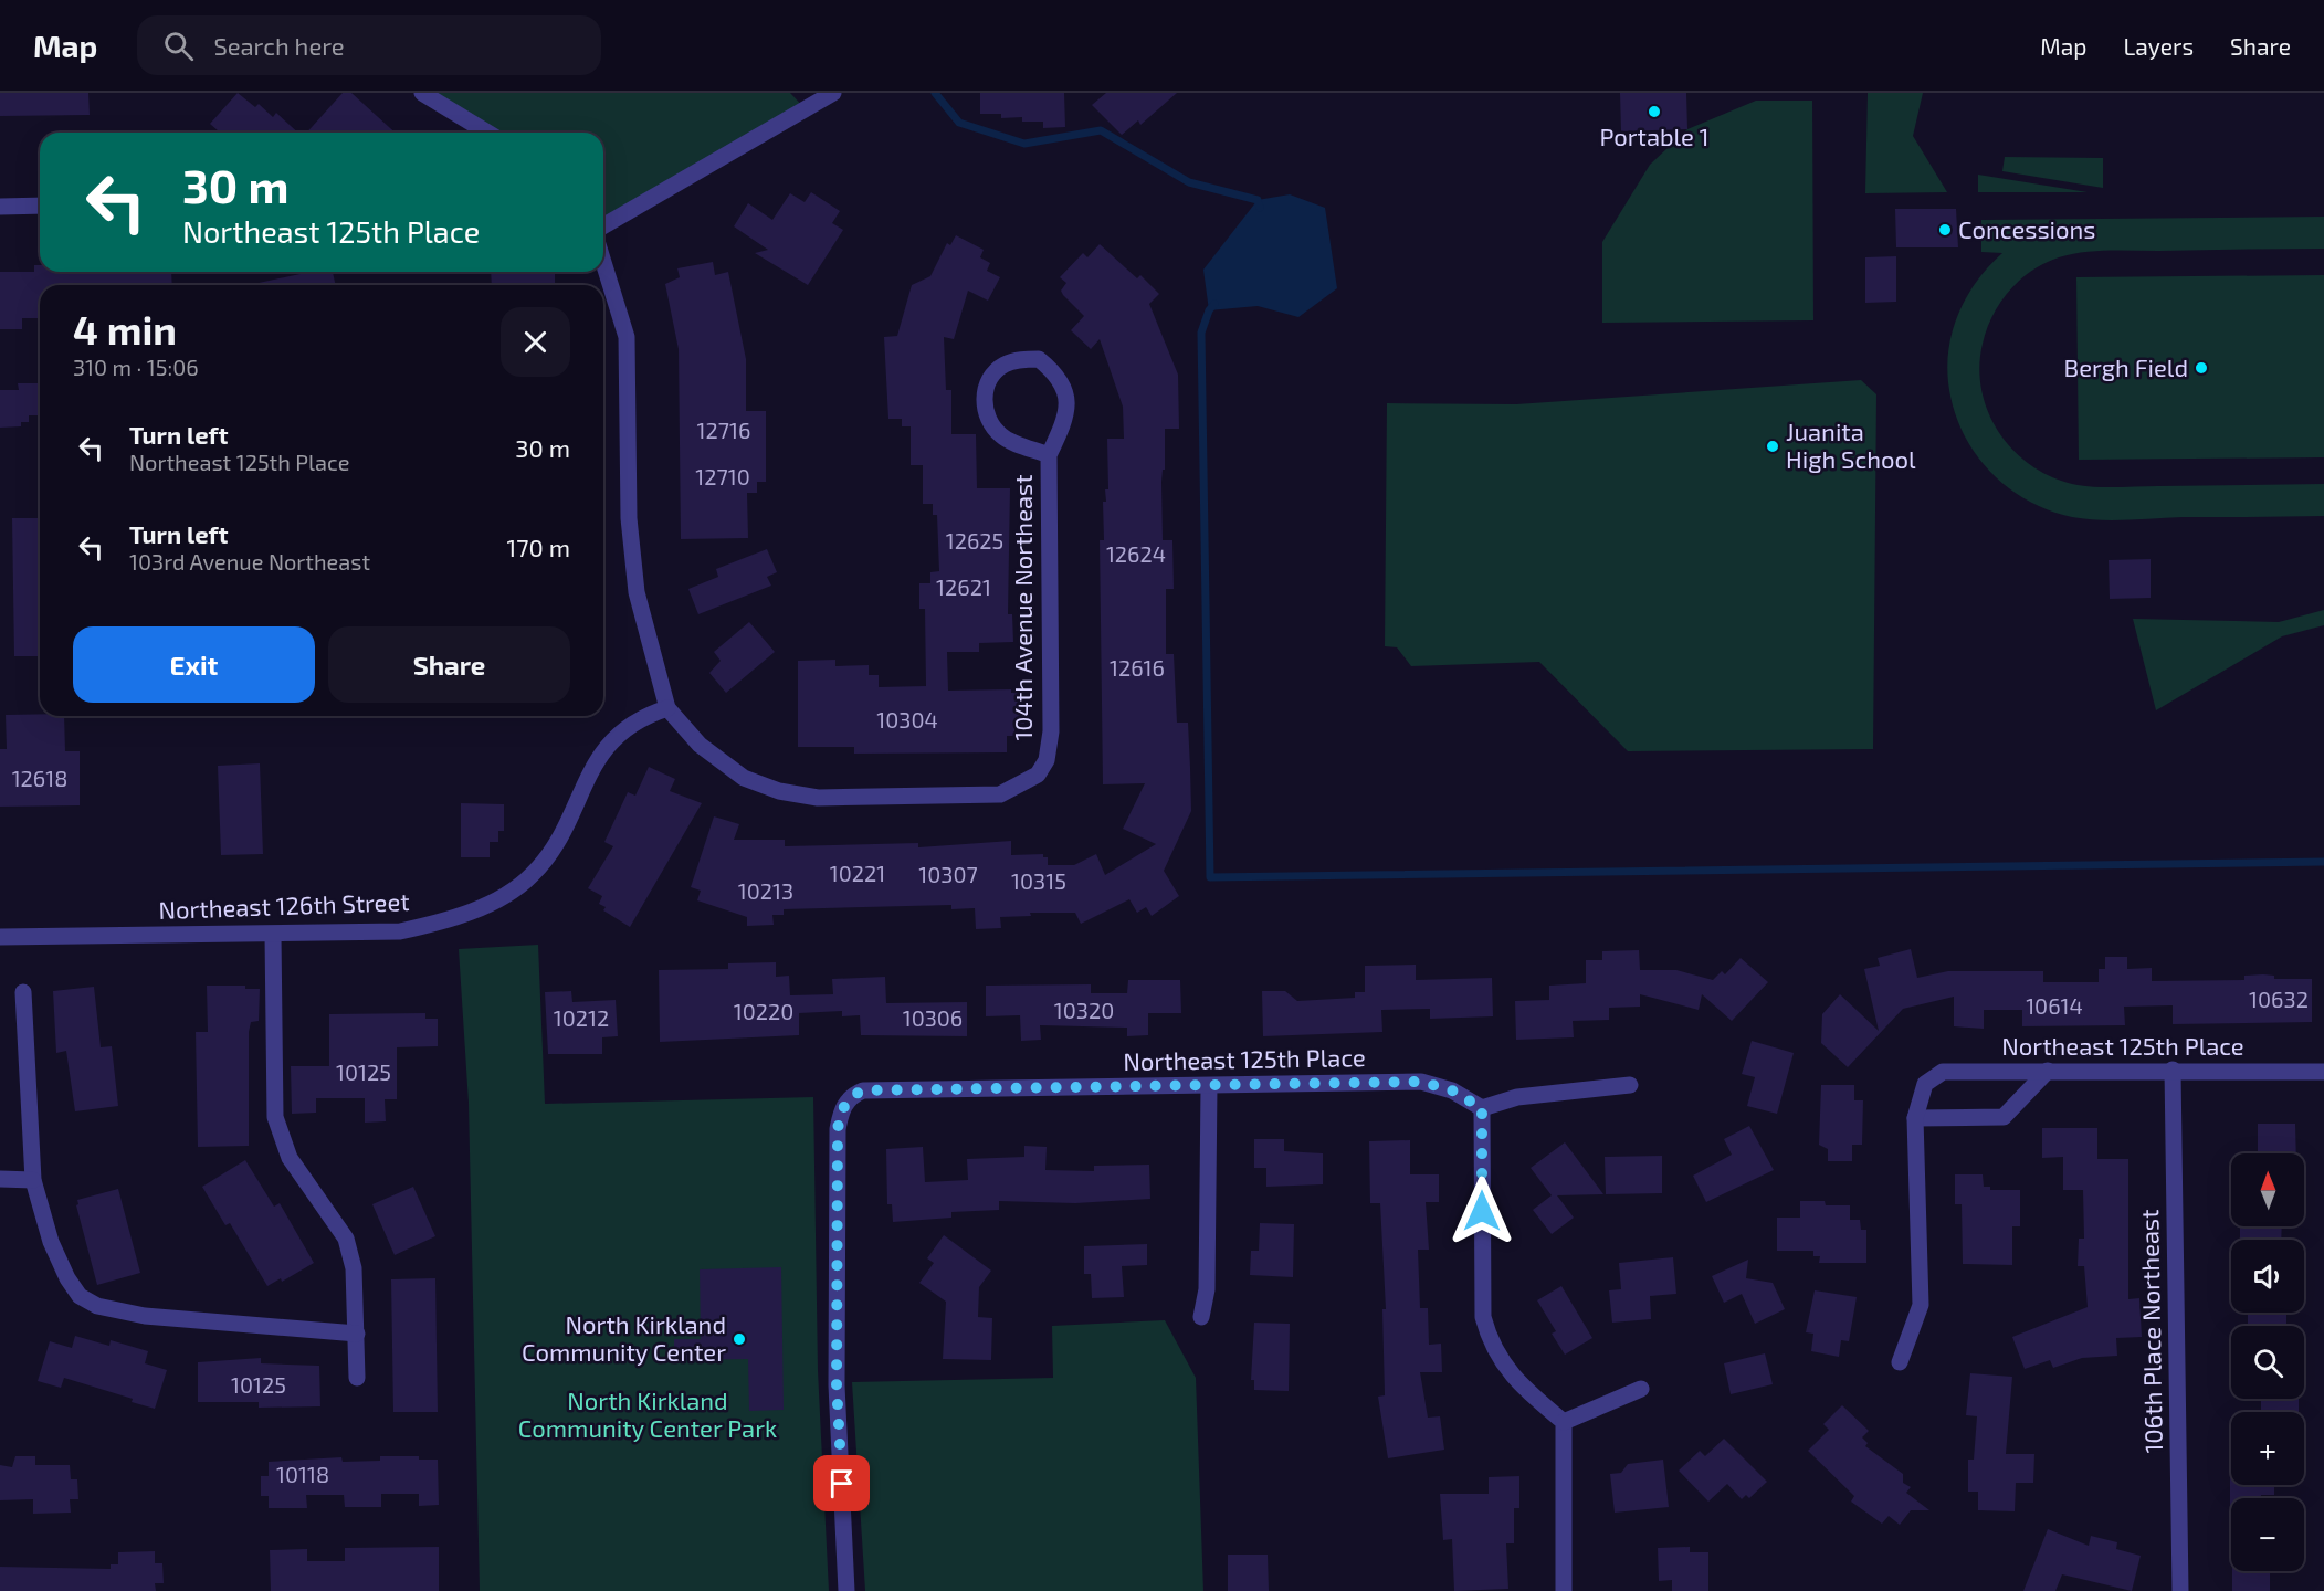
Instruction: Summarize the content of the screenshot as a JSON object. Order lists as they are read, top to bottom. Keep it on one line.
{"streets":{"street":["104th Avenue Northeast","Northeast 126th Street","Northeast 125th Place","106th Place Northeast"]},"crossings":[["104th Avenue Northeast","Northeast 126th Street"],["Northeast 125th Place","106th Place Northeast"]],"parks":["North Kirkland Community Center Park"],"places":["Portable 1","Concessions","Bergh Field","Juanita High School","North Kirkland Community Center"],"house_numbers":["12716","12710","12625","12624","12621","12616","10304","12618","10221","10307","10315","10213","10632","10614","10320","10220","10212","10306","10125","10125","10118"],"north":"top","page":{"header":"Map","search":"Search here","nav":["Map","Layers","Share"],"turn":["30 m","Northeast 125th Place"],"heading":["4 min","310 m · 15:06"],"list":[{"name":"Turn left","note":"Northeast 125th Place","value":"30 m"},{"name":"Turn left","note":"103rd Avenue Northeast","value":"170 m"}],"buttons":["Exit","Share"],"map_buttons":["+","−"]}}
